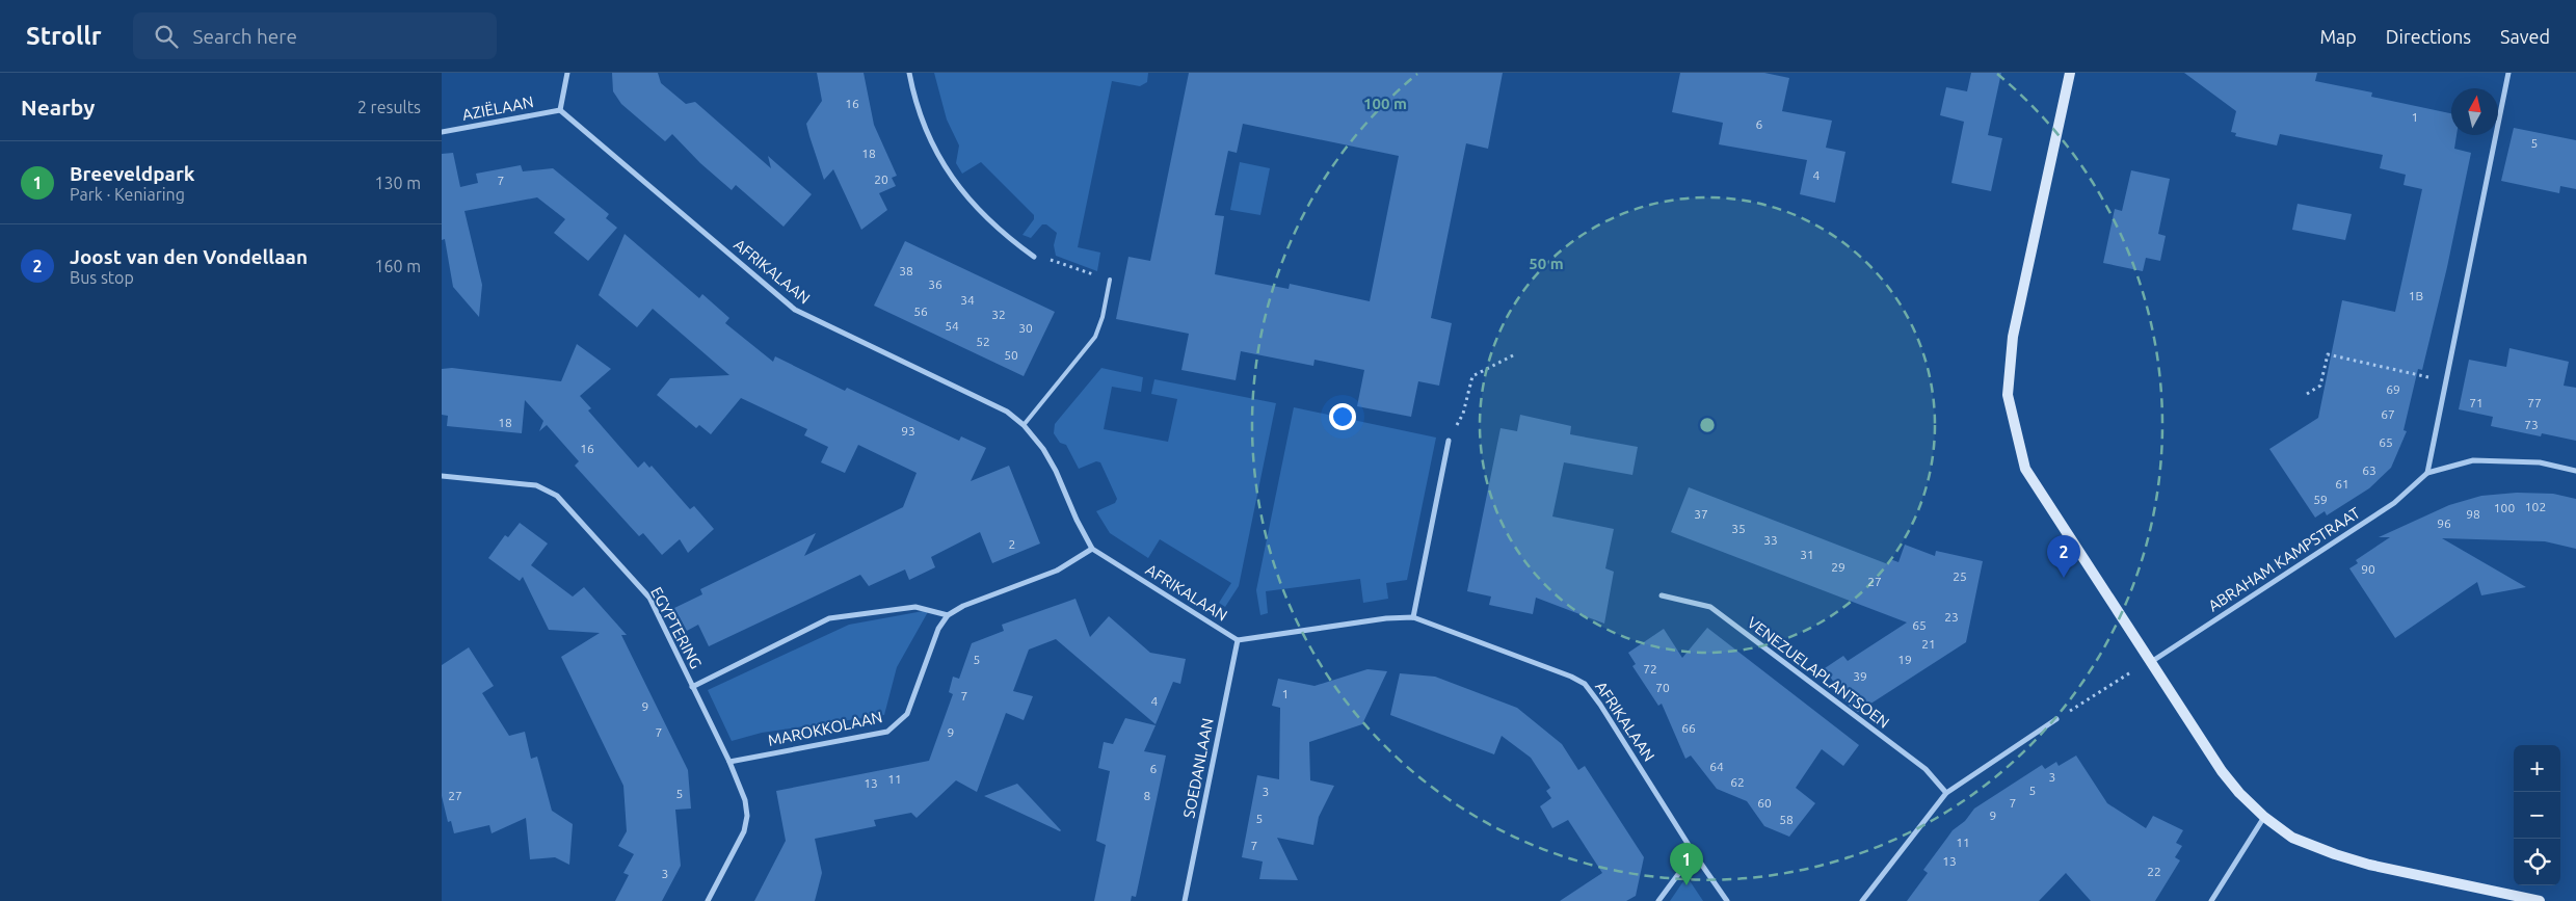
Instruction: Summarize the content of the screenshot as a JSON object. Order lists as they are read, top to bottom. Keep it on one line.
{"streets":{"street":["AZIËLAAN","AFRIKALAAN","ABRAHAM KAMPSTRAAT","EGYPTERING","VENEZUELAPLANTSOEN","MAROKKOLAAN","SOEDANLAAN"]},"crossings":[["AZIËLAAN","AFRIKALAAN"],["AFRIKALAAN","SOEDANLAAN"],["EGYPTERING","MAROKKOLAAN"]],"house_numbers":["16","1","6","5","18","4","20","7","38","36","1B","34","56","32","54","30","52","50","69","71","77","67","18","73","93","65","16","63","61","59","102","100","37","98","96","35","33","2","31","29","90","25","27","23","65","21","5","19","72","39","70","1","7","4","9","66","7","9","64","6","3","11","62","13","5","3","5","27","8","60","7","9","5","58","11","7","13","22","3"],"north":"top","page":{"header":"Strollr","search":"Search here","nav":["Map","Directions","Saved"],"heading":["Nearby","2 results"],"list":[{"mark":"1","name":"Breeveldpark","note":"Park · Keniaring","value":"130 m"},{"mark":"2","name":"Joost van den Vondellaan","note":"Bus stop","value":"160 m"}],"pins":["2","1"],"map_buttons":["+","−"]},"rings":["100 m","50 m"]}
